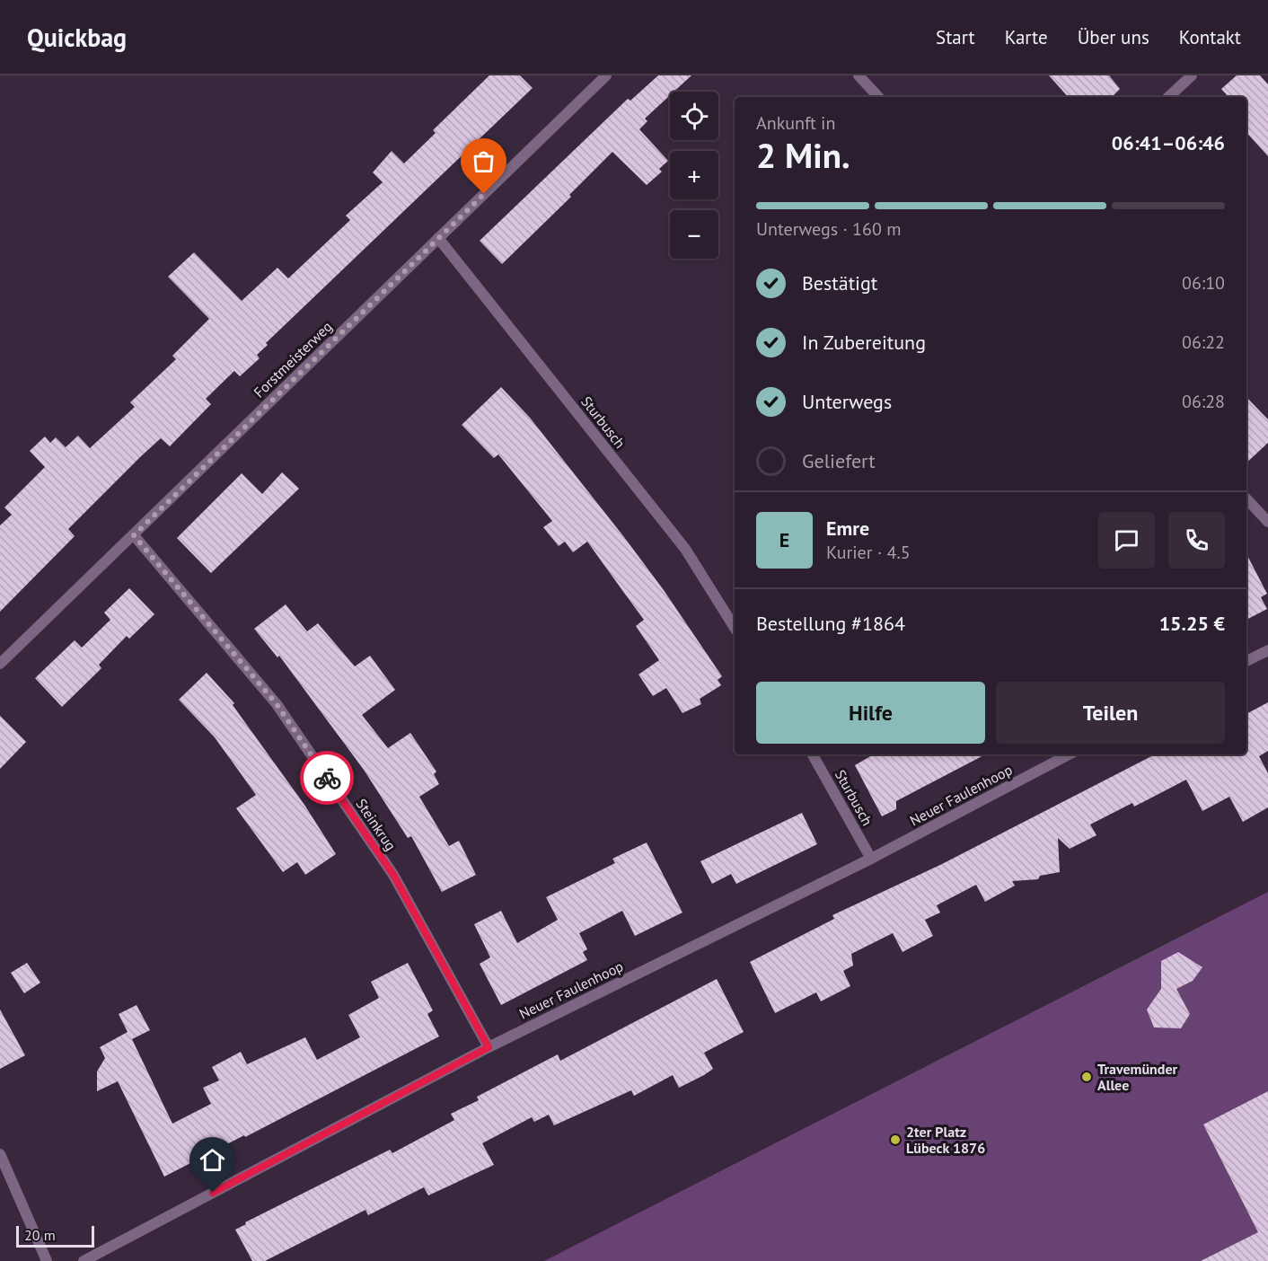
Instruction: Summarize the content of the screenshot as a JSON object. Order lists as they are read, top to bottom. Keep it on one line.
{"streets":{"street":["Forstmeisterweg","Sturbusch","Neuer Faulenhoop","Steinkrug"]},"crossings":[["Forstmeisterweg","Sturbusch"],["Forstmeisterweg","Steinkrug"],["Sturbusch","Neuer Faulenhoop"],["Neuer Faulenhoop","Steinkrug"]],"places":["Travemünder Allee","2ter Platz Lübeck 1876"],"scale_bar":"20 m","page":{"header":"Quickbag","nav":["Start","Karte","Über uns","Kontakt"],"map_buttons":["+","−"],"heading":["2 Min.","Ankunft in","06:41–06:46"],"panel":["Emre","Kurier · 4.5","Bestellung #1864","15.25 €"],"bar":"Unterwegs · 160 m","list":[["Bestätigt","06:10"],["In Zubereitung","06:22"],["Unterwegs","06:28"],"Geliefert"],"round":"E","buttons":["Hilfe","Teilen"],"scale":"20 m"}}
